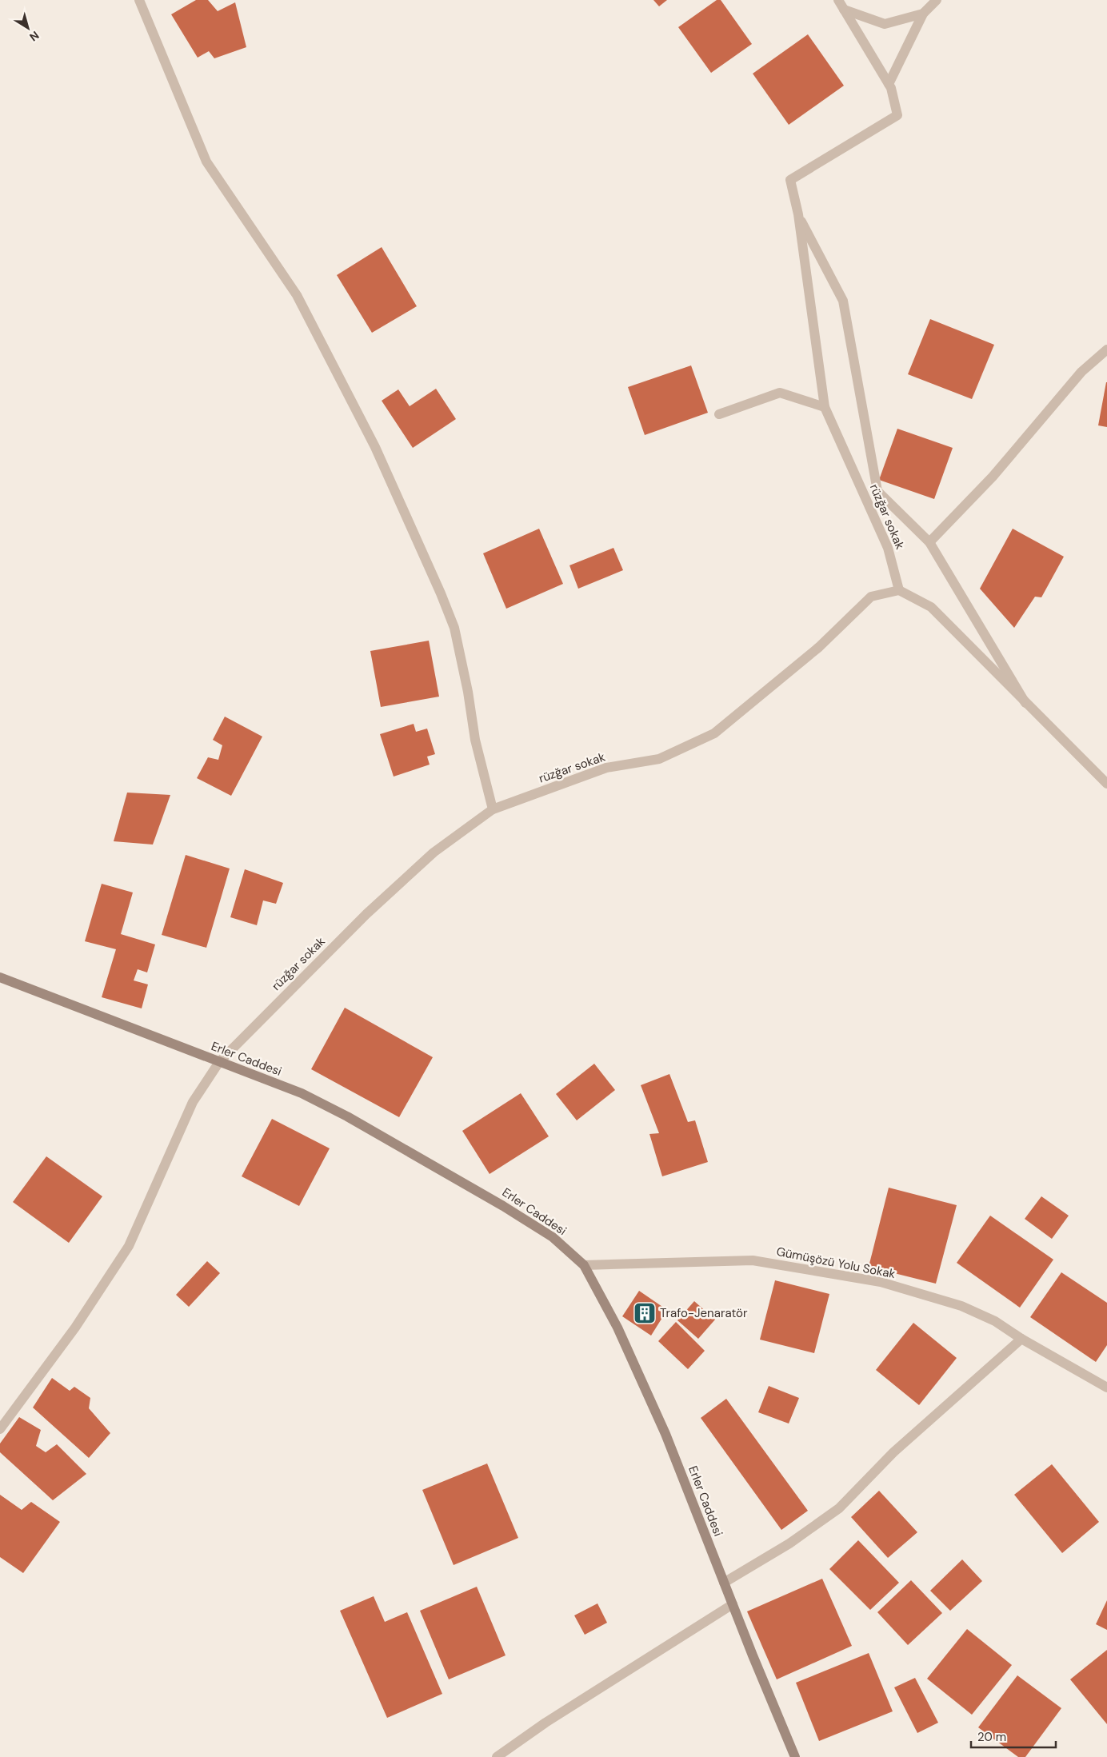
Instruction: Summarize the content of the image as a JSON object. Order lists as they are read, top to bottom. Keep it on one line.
{"streets":{"street":["rüzğar sokak","Erler Caddesi","Gümüşözü Yolu Sokak"]},"crossings":[["rüzğar sokak","Erler Caddesi"],["Erler Caddesi","Gümüşözü Yolu Sokak"]],"places":{"building":["Trafo-Jenaratör"]},"scale_bar":"20 m","north":"bottom right"}
